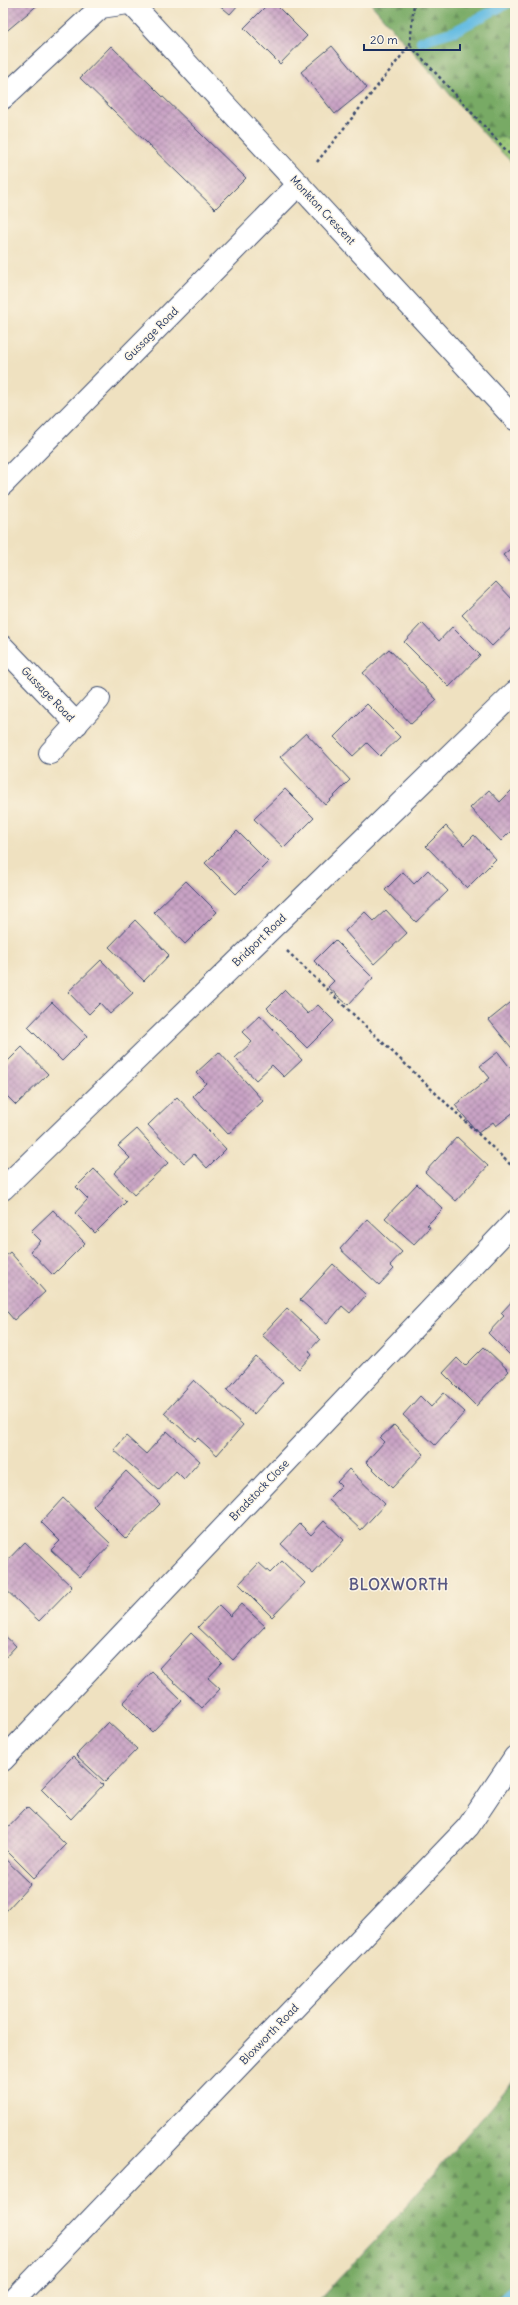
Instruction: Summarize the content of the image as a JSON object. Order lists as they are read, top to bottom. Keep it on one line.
{"streets":{"street":["Monkton Crescent","Gussage Road","Bridport Road","Bradstock Close","Bloxworth Road"]},"crossings":[["Monkton Crescent","Gussage Road"]],"districts":["BLOXWORTH"],"scale_bar":"20 m"}
